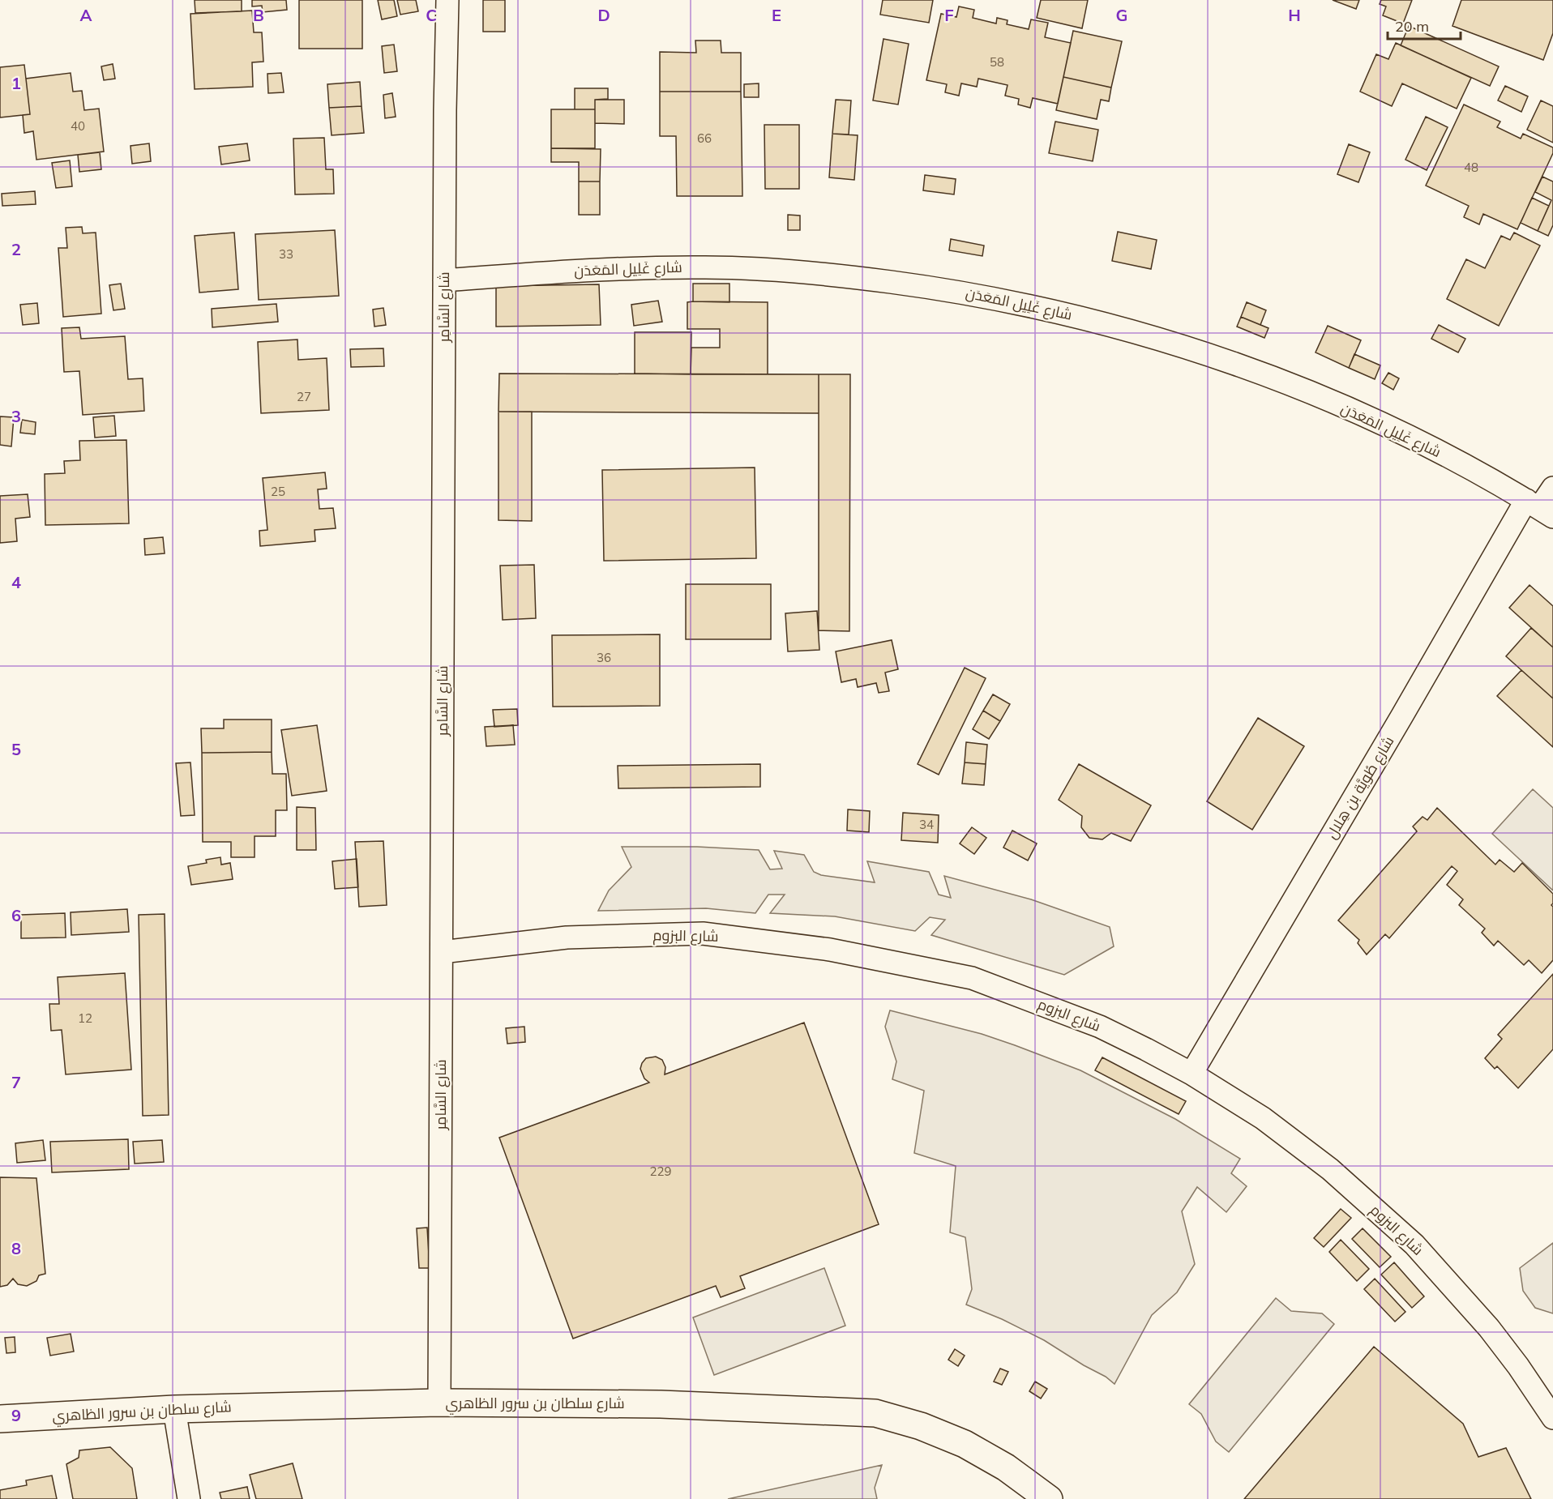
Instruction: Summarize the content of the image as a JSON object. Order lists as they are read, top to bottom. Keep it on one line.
{"streets":{"street":["شارع غَلِيل المَعَدَن","شارع السَّامِر","شارع طُويَّة بن هِلال","شارع البزوم","شارع سلطان بن سرور الظاهري"]},"crossings":[["شارع غَلِيل المَعَدَن","شارع السَّامِر"],["شارع غَلِيل المَعَدَن","شارع طُويَّة بن هِلال"],["شارع السَّامِر","شارع البزوم"],["شارع السَّامِر","شارع سلطان بن سرور الظاهري"],["شارع طُويَّة بن هِلال","شارع البزوم"]],"house_numbers":["58","40","66","48","33","27","25","36","34","12","229"],"scale_bar":"20 m","grid":{"columns":["A","B","C","D","E","F","G","H"],"rows":["1","2","3","4","5","6","7","8","9"]}}
